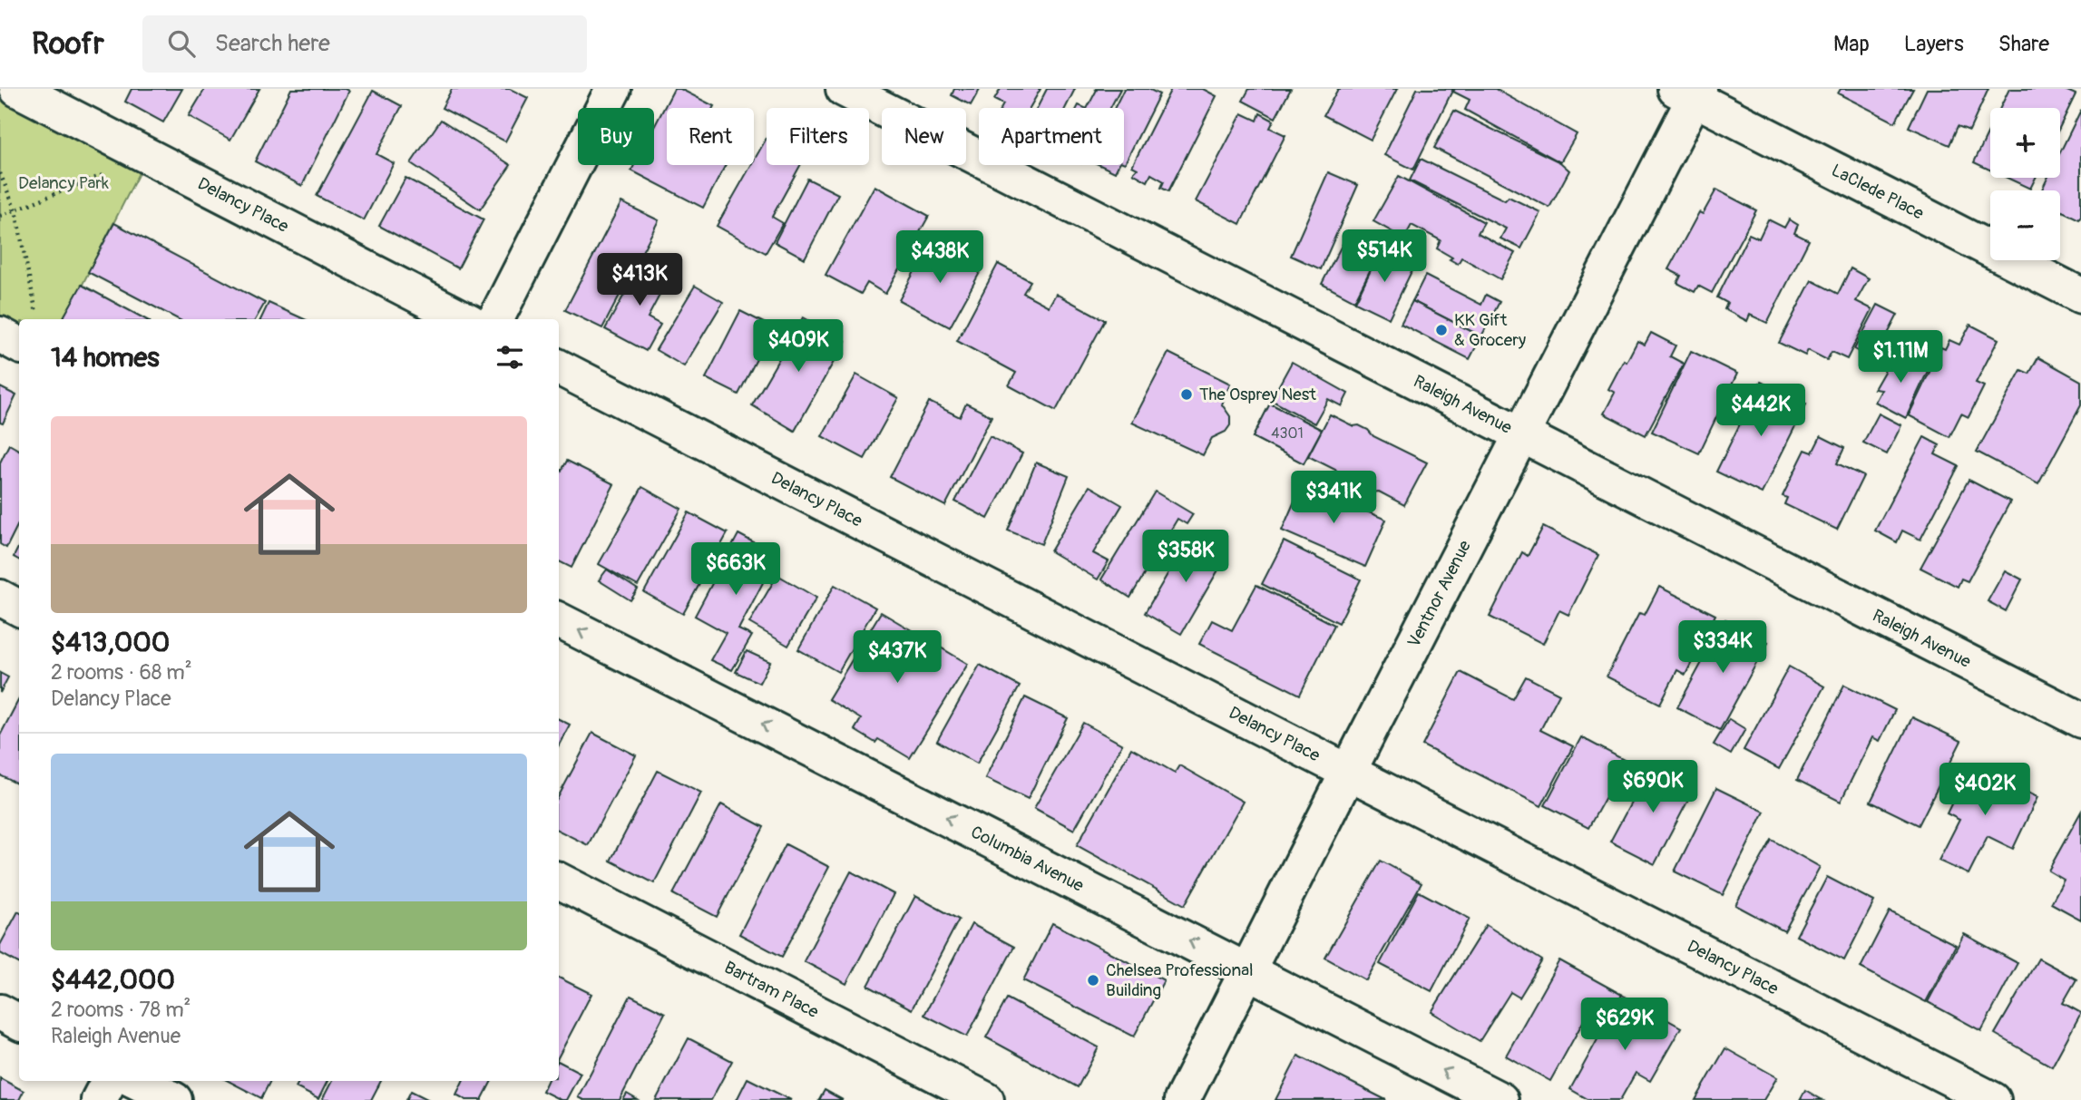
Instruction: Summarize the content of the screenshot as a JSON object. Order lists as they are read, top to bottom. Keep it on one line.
{"streets":{"street":["LaClede Place","Delancy Place","Raleigh Avenue","Ventnor Avenue","Columbia Avenue","Bartram Place"]},"crossings":[["LaClede Place","Ventnor Avenue"],["Delancy Place","Ventnor Avenue"],["Raleigh Avenue","Ventnor Avenue"],["Ventnor Avenue","Columbia Avenue"]],"one_way":["Columbia Avenue"],"parks":["Delancy Park"],"places":["KK Gift & Grocery","The Osprey Nest","Chelsea Professional Building"],"house_numbers":["4301"],"page":{"header":"Roofr","search":"Search here","nav":["Map","Layers","Share"],"map_buttons":["+","−"],"chip":["Buy","Rent","Filters","New","Apartment"],"price":["$514K","$438K","$413K","$409K","$1.11M","$442K","$341K","$358K","$663K","$334K","$437K","$690K","$402K","$629K"],"heading":"14 homes","list":[{"name":"$413,000","note":"2 rooms · 68 m² · Delancy Place"},{"name":"$442,000","note":"2 rooms · 78 m² · Raleigh Avenue"}]}}
